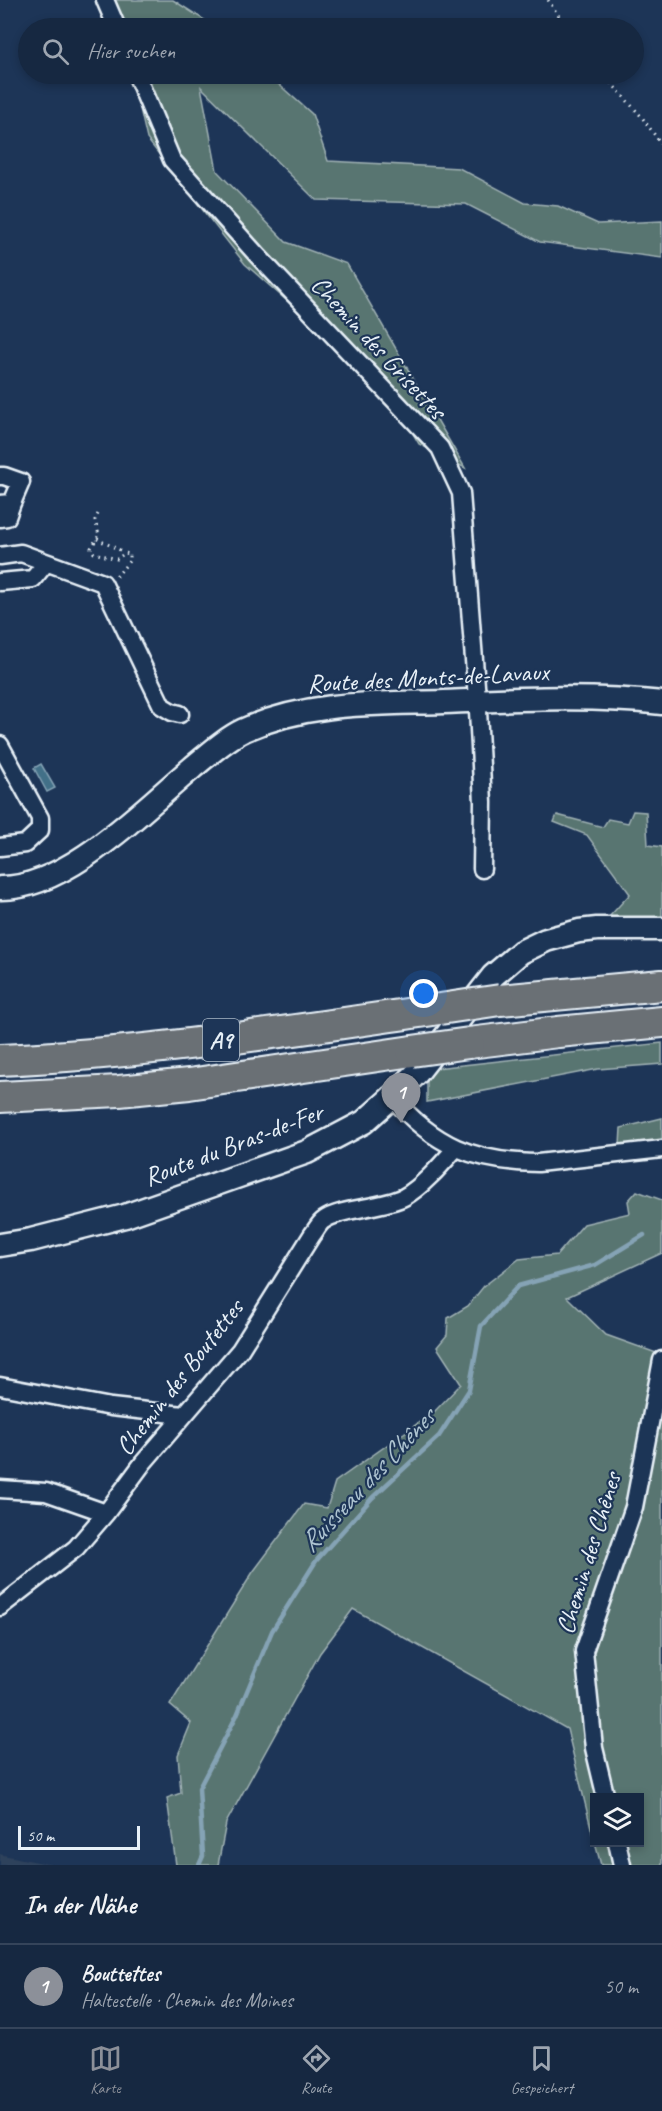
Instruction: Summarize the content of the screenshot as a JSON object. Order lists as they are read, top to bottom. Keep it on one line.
{"streets":{"highway":["A9"],"street":["Chemin des Grisettes","Route des Monts-de-Lavaux","Route du Bras-de-Fer","Chemin des Boutettes","Chemin des Chênes"]},"crossings":[["Chemin des Grisettes","Route des Monts-de-Lavaux"]],"water":["Ruisseau des Chênes"],"scale_bar":"50 m","page":{"search":"Hier suchen","pins":"1","scale":"50 m","heading":"In der Nähe","list":[{"mark":"1","name":"Bouttettes","note":"Haltestelle · Chemin des Moines","value":"50 m"}],"nav":["Karte","Route","Gespeichert"]}}
